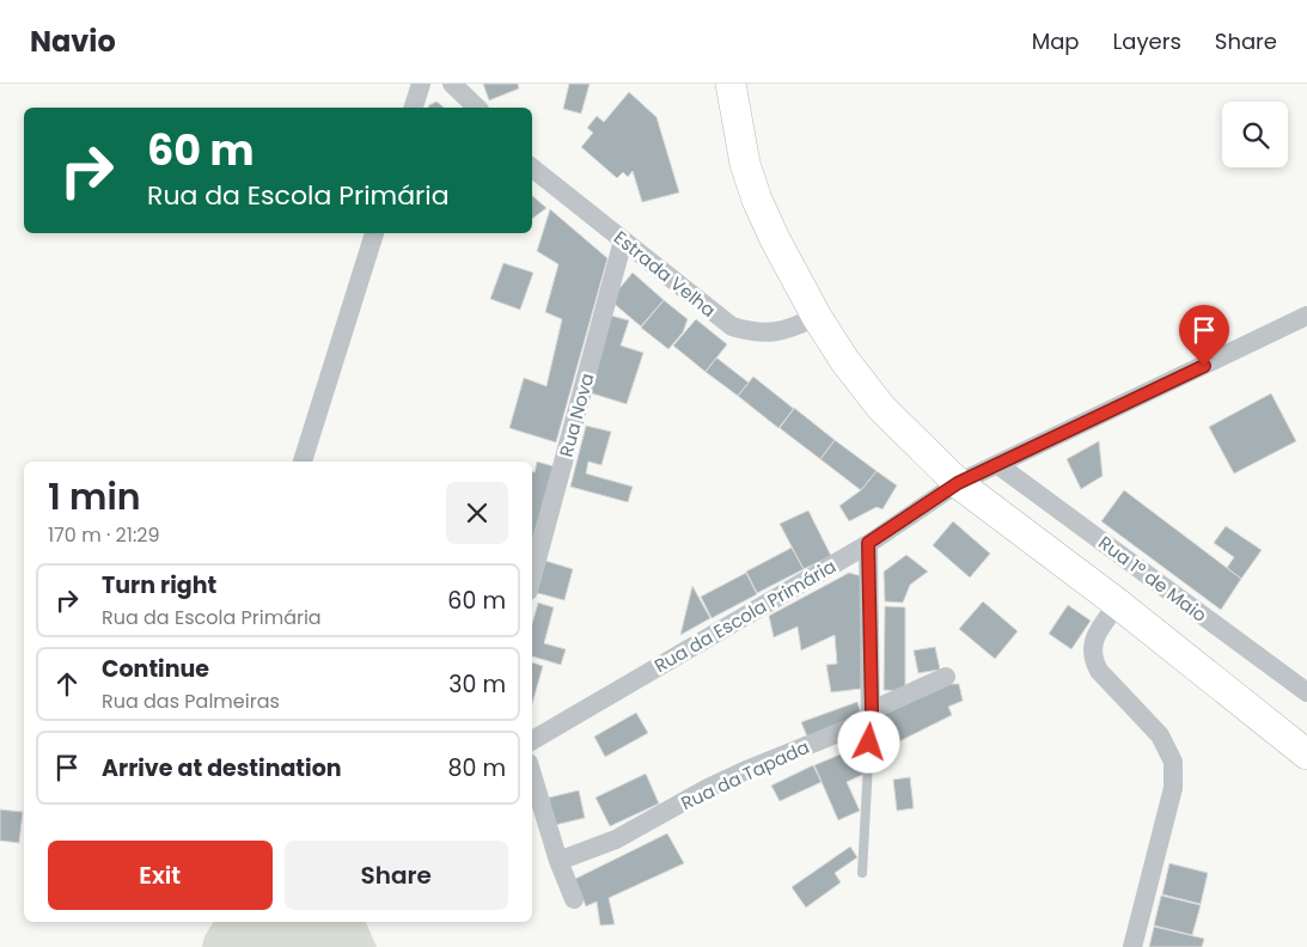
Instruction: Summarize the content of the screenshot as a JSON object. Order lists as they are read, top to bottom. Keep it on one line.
{"streets":{"street":["Estrada Velha","Rua Nova","Rua 1º de Maio","Rua da Escola Primária","Rua da Tapada"]},"crossings":[["Estrada Velha","Rua Nova"],["Rua 1º de Maio","Rua da Escola Primária"]],"page":{"header":"Navio","nav":["Map","Layers","Share"],"turn":["60 m","Rua da Escola Primária"],"heading":["1 min","170 m · 21:29"],"list":[{"name":"Turn right","note":"Rua da Escola Primária","value":"60 m"},{"name":"Continue","note":"Rua das Palmeiras","value":"30 m"},{"name":"Arrive at destination","value":"80 m"}],"buttons":["Exit","Share"]}}
